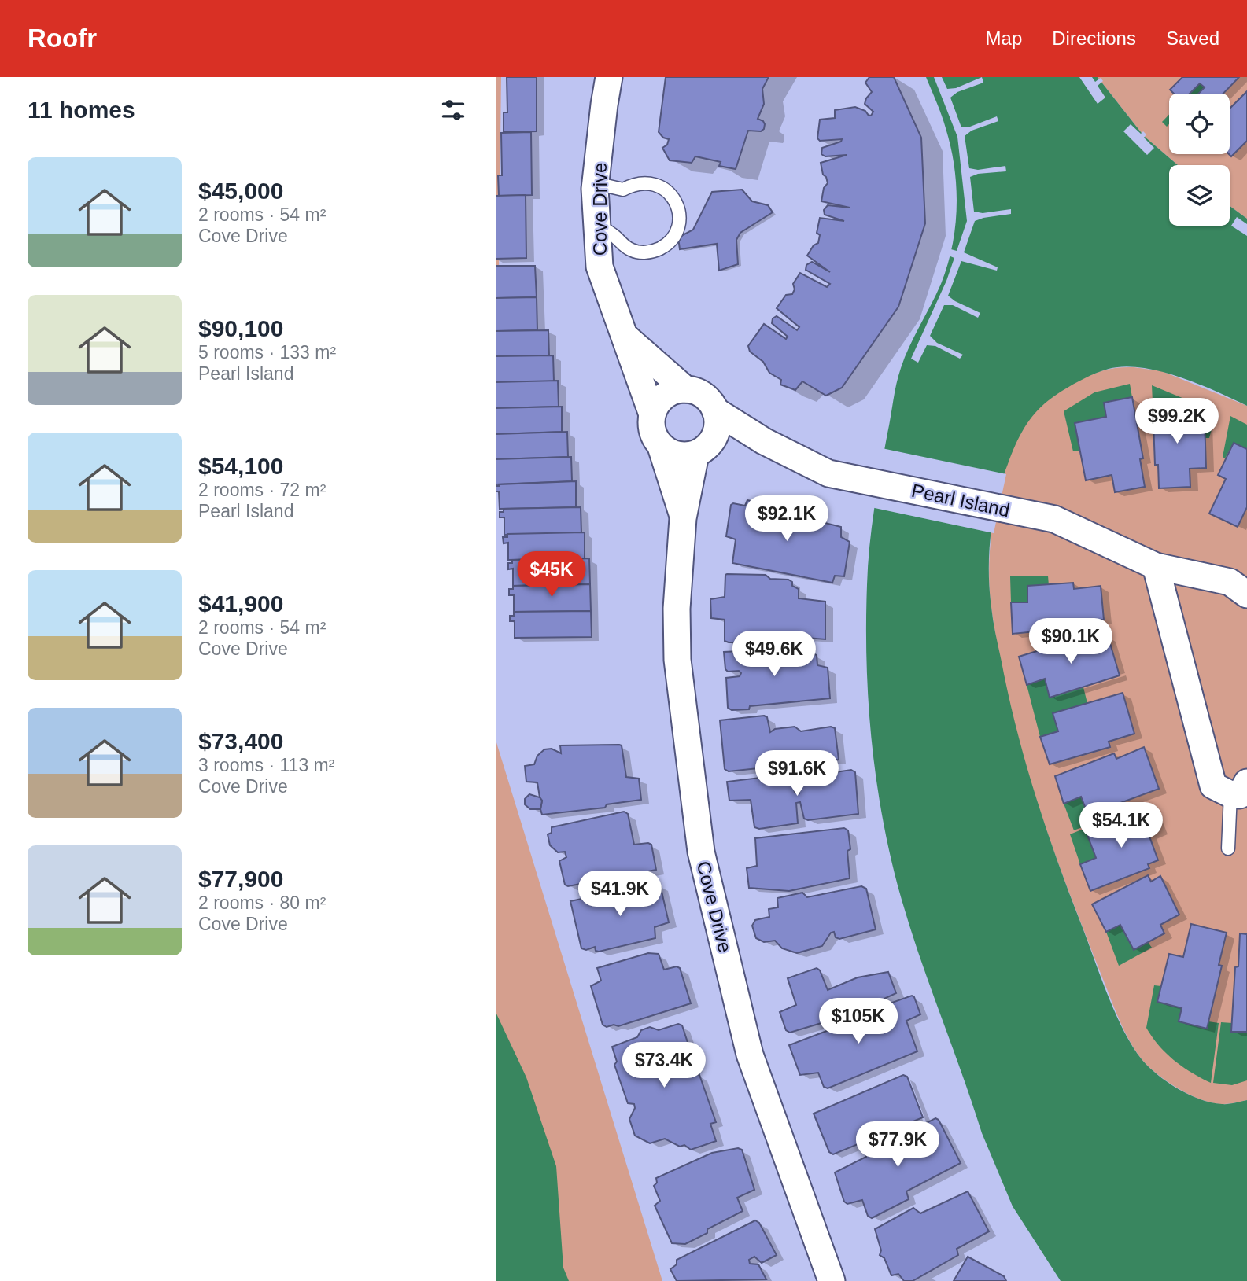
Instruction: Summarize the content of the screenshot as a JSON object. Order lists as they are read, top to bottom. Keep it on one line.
{"streets":{"street":["Cove Drive","Pearl Island"]},"crossings":[["Cove Drive","Pearl Island"]],"page":{"header":"Roofr","nav":["Map","Directions","Saved"],"heading":"11 homes","list":[{"name":"$45,000","note":"2 rooms · 54 m² · Cove Drive"},{"name":"$90,100","note":"5 rooms · 133 m² · Pearl Island"},{"name":"$54,100","note":"2 rooms · 72 m² · Pearl Island"},{"name":"$41,900","note":"2 rooms · 54 m² · Cove Drive"},{"name":"$73,400","note":"3 rooms · 113 m² · Cove Drive"},{"name":"$77,900","note":"2 rooms · 80 m² · Cove Drive"}],"price":["$99.2K","$92.1K","$45K","$90.1K","$49.6K","$91.6K","$54.1K","$41.9K","$105K","$73.4K","$77.9K"]}}
